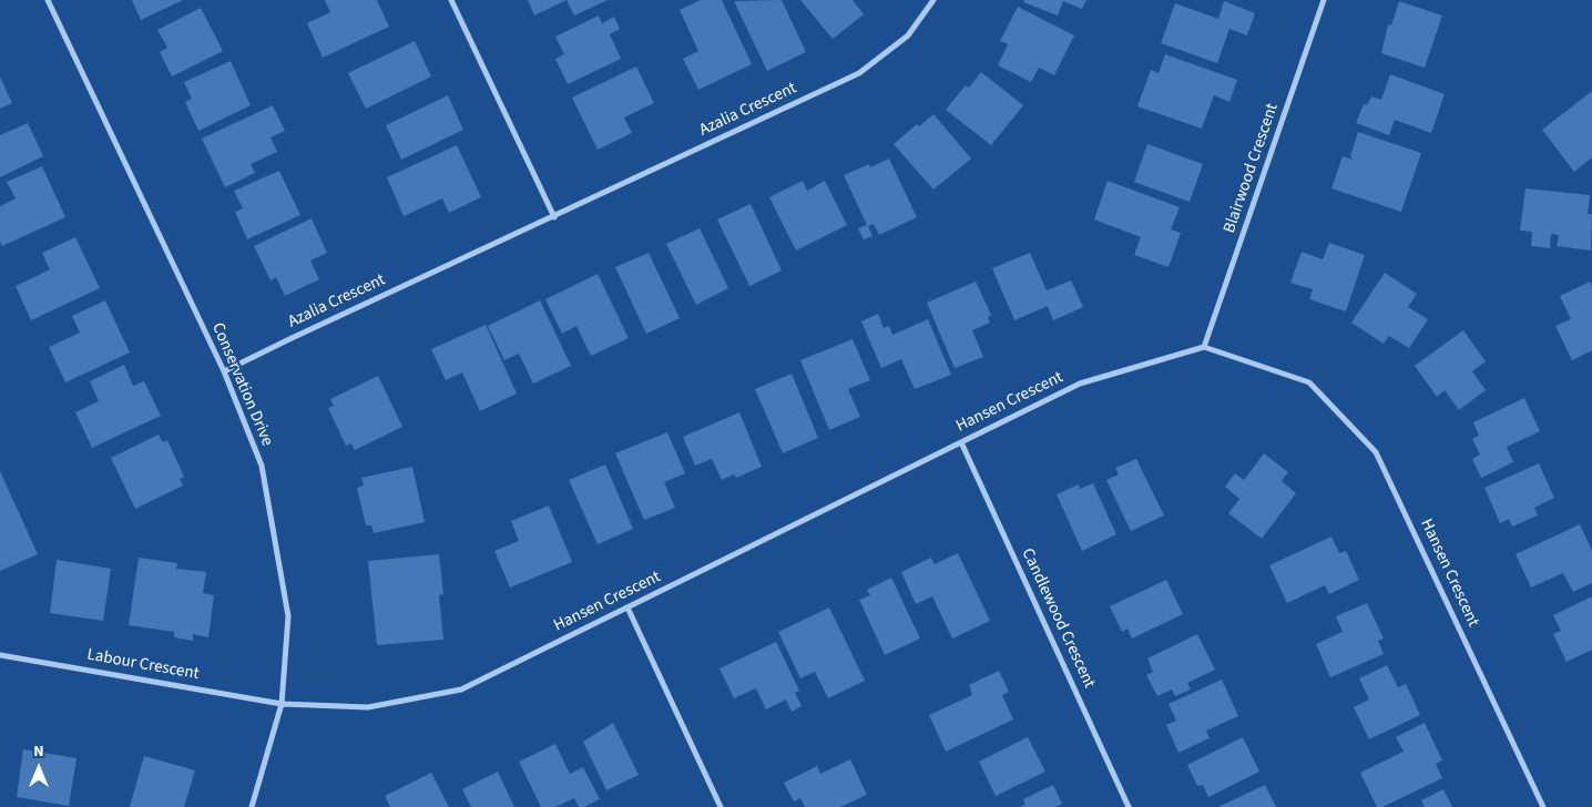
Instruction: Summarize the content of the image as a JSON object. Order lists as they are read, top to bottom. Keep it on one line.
{"streets":{"street":["Azalia Crescent","Blairwood Crescent","Conservation Drive","Hansen Crescent","Candlewood Crescent","Labour Crescent"]},"crossings":[["Azalia Crescent","Conservation Drive"],["Blairwood Crescent","Hansen Crescent"],["Conservation Drive","Hansen Crescent"],["Conservation Drive","Labour Crescent"],["Hansen Crescent","Candlewood Crescent"],["Hansen Crescent","Labour Crescent"]],"north":"top"}
